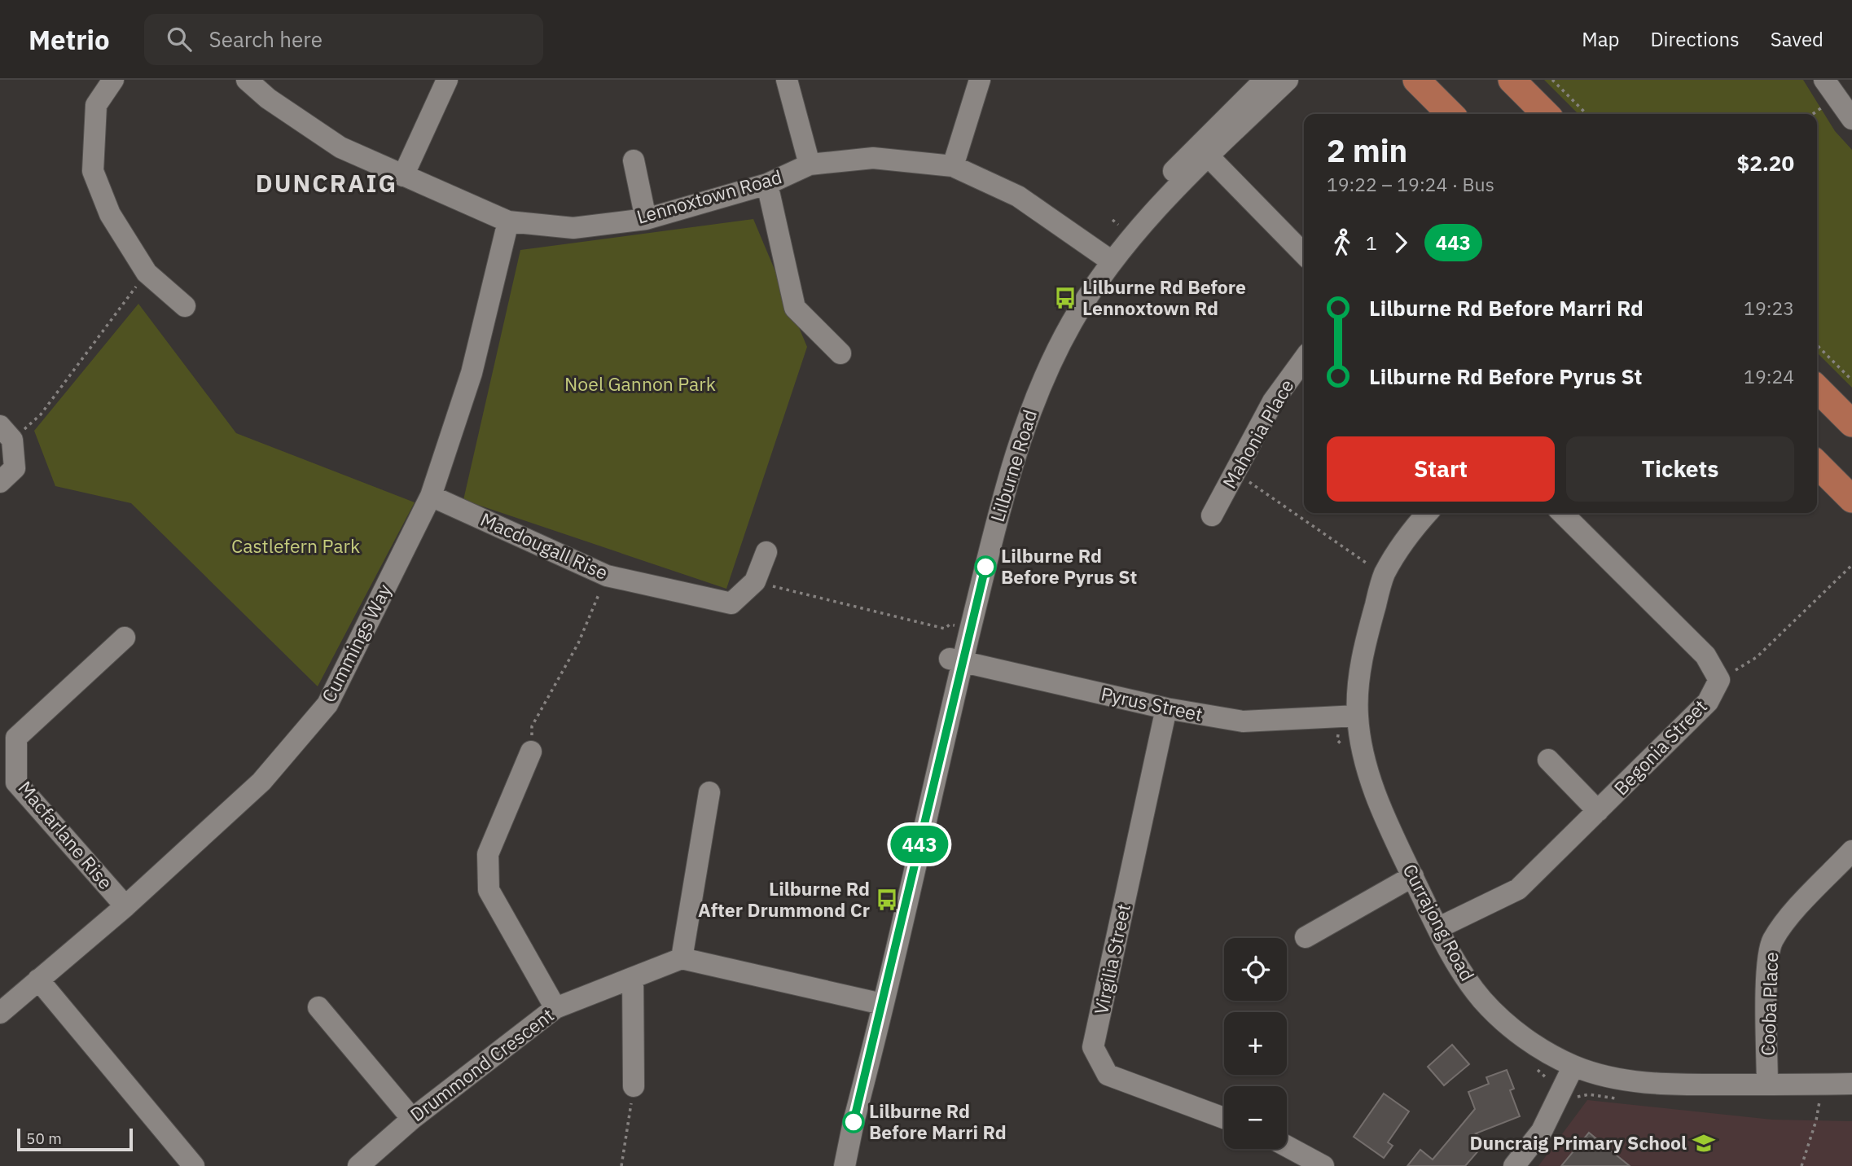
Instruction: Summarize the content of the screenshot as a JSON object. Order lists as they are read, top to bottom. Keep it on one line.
{"streets":{"street":["Lennoxtown Road","Mahonia Place","Lilburne Road","Macdougall Rise","Cummings Way","Pyrus Street","Begonia Street","Macfarlane Rise","Currajong Road","Virgilia Street","Cooba Place","Drummond Crescent"]},"crossings":[["Lennoxtown Road","Lilburne Road"],["Lennoxtown Road","Cummings Way"],["Lilburne Road","Pyrus Street"],["Macdougall Rise","Cummings Way"],["Cummings Way","Macfarlane Rise"],["Pyrus Street","Currajong Road"],["Pyrus Street","Virgilia Street"],["Begonia Street","Currajong Road"],["Currajong Road","Cooba Place"]],"districts":["DUNCRAIG"],"parks":["Noel Gannon Park","Castlefern Park"],"places":{"bus stop":["Lilburne Rd Before Lennoxtown Rd","Lilburne Rd After Drummond Cr"],"other":["Lilburne Rd Before Pyrus St","Lilburne Rd Before Marri Rd"],"school or university":["Duncraig Primary School"]},"lines":["bus line 443"],"scale_bar":"50 m","page":{"header":"Metrio","search":"Search here","nav":["Map","Directions","Saved"],"on_map":"443","heading":["2 min","19:22 – 19:24 · Bus","$2.20"],"legs":["1","443"],"list":[{"name":"Lilburne Rd Before Marri Rd","value":"19:23"},{"name":"Lilburne Rd Before Pyrus St","value":"19:24"}],"buttons":["Start","Tickets"],"map_buttons":["+","−"],"scale":"50 m"}}
